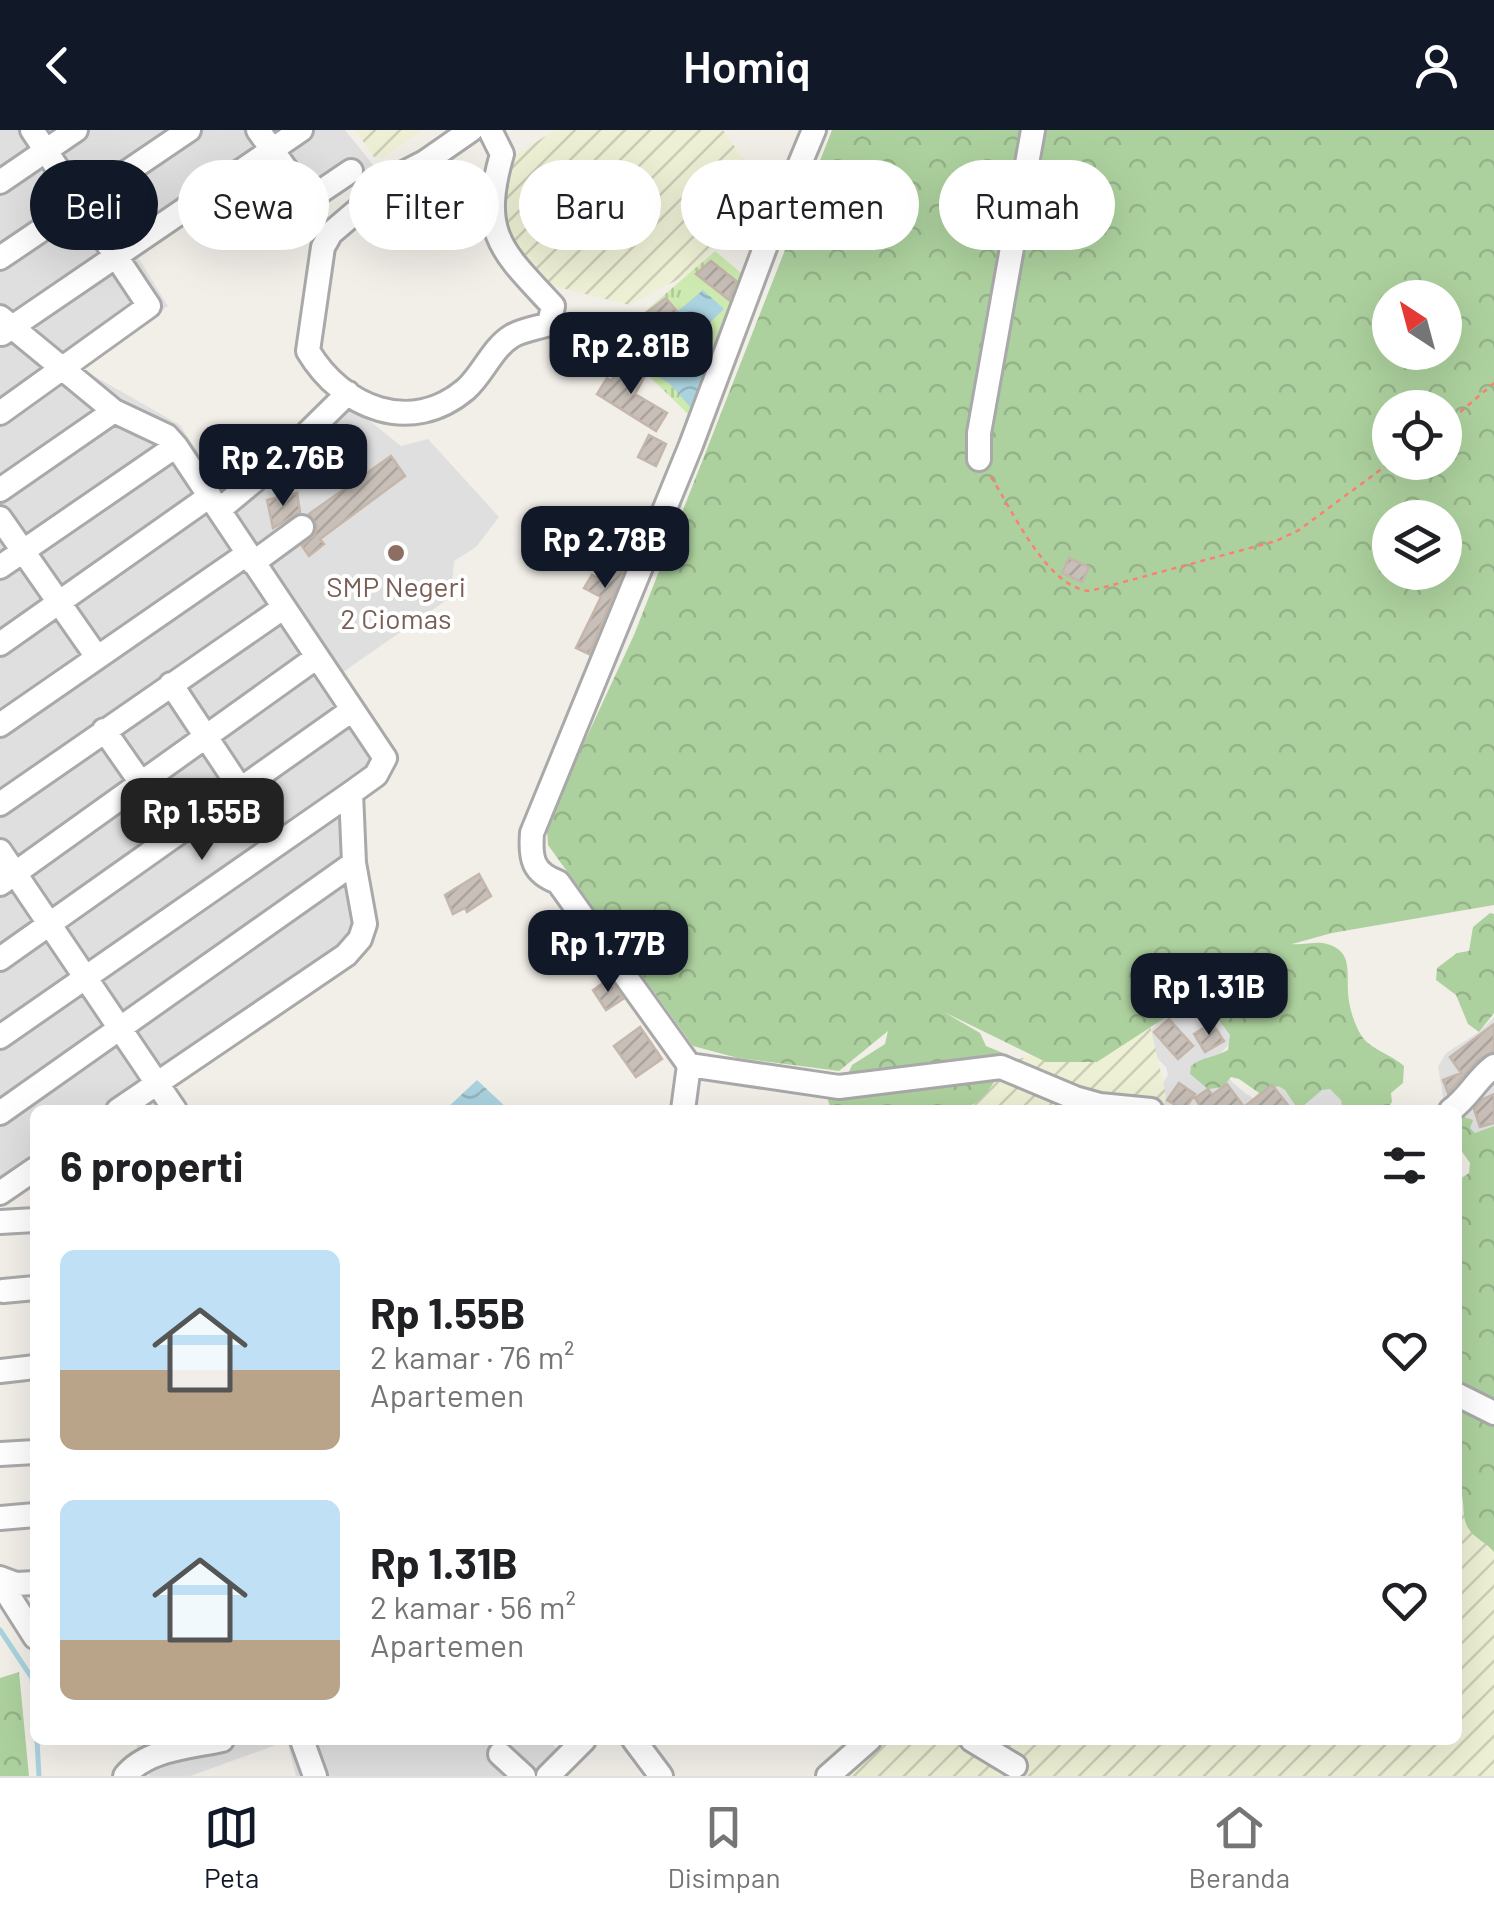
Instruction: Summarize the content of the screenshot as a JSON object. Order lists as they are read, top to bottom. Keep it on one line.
{"places":["SMP Negeri 2 Ciomas"],"north":"top left","page":{"header":"Homiq","chip":["Beli","Sewa","Filter","Baru","Apartemen","Rumah"],"price":["Rp 2.81B","Rp 2.76B","Rp 2.78B","Rp 1.55B","Rp 1.77B","Rp 1.31B"],"heading":"6 properti","list":[{"name":"Rp 1.55B","note":"2 kamar · 76 m² · Apartemen"},{"name":"Rp 1.31B","note":"2 kamar · 56 m² · Apartemen"}],"tabs":["Peta","Disimpan","Beranda"]}}
